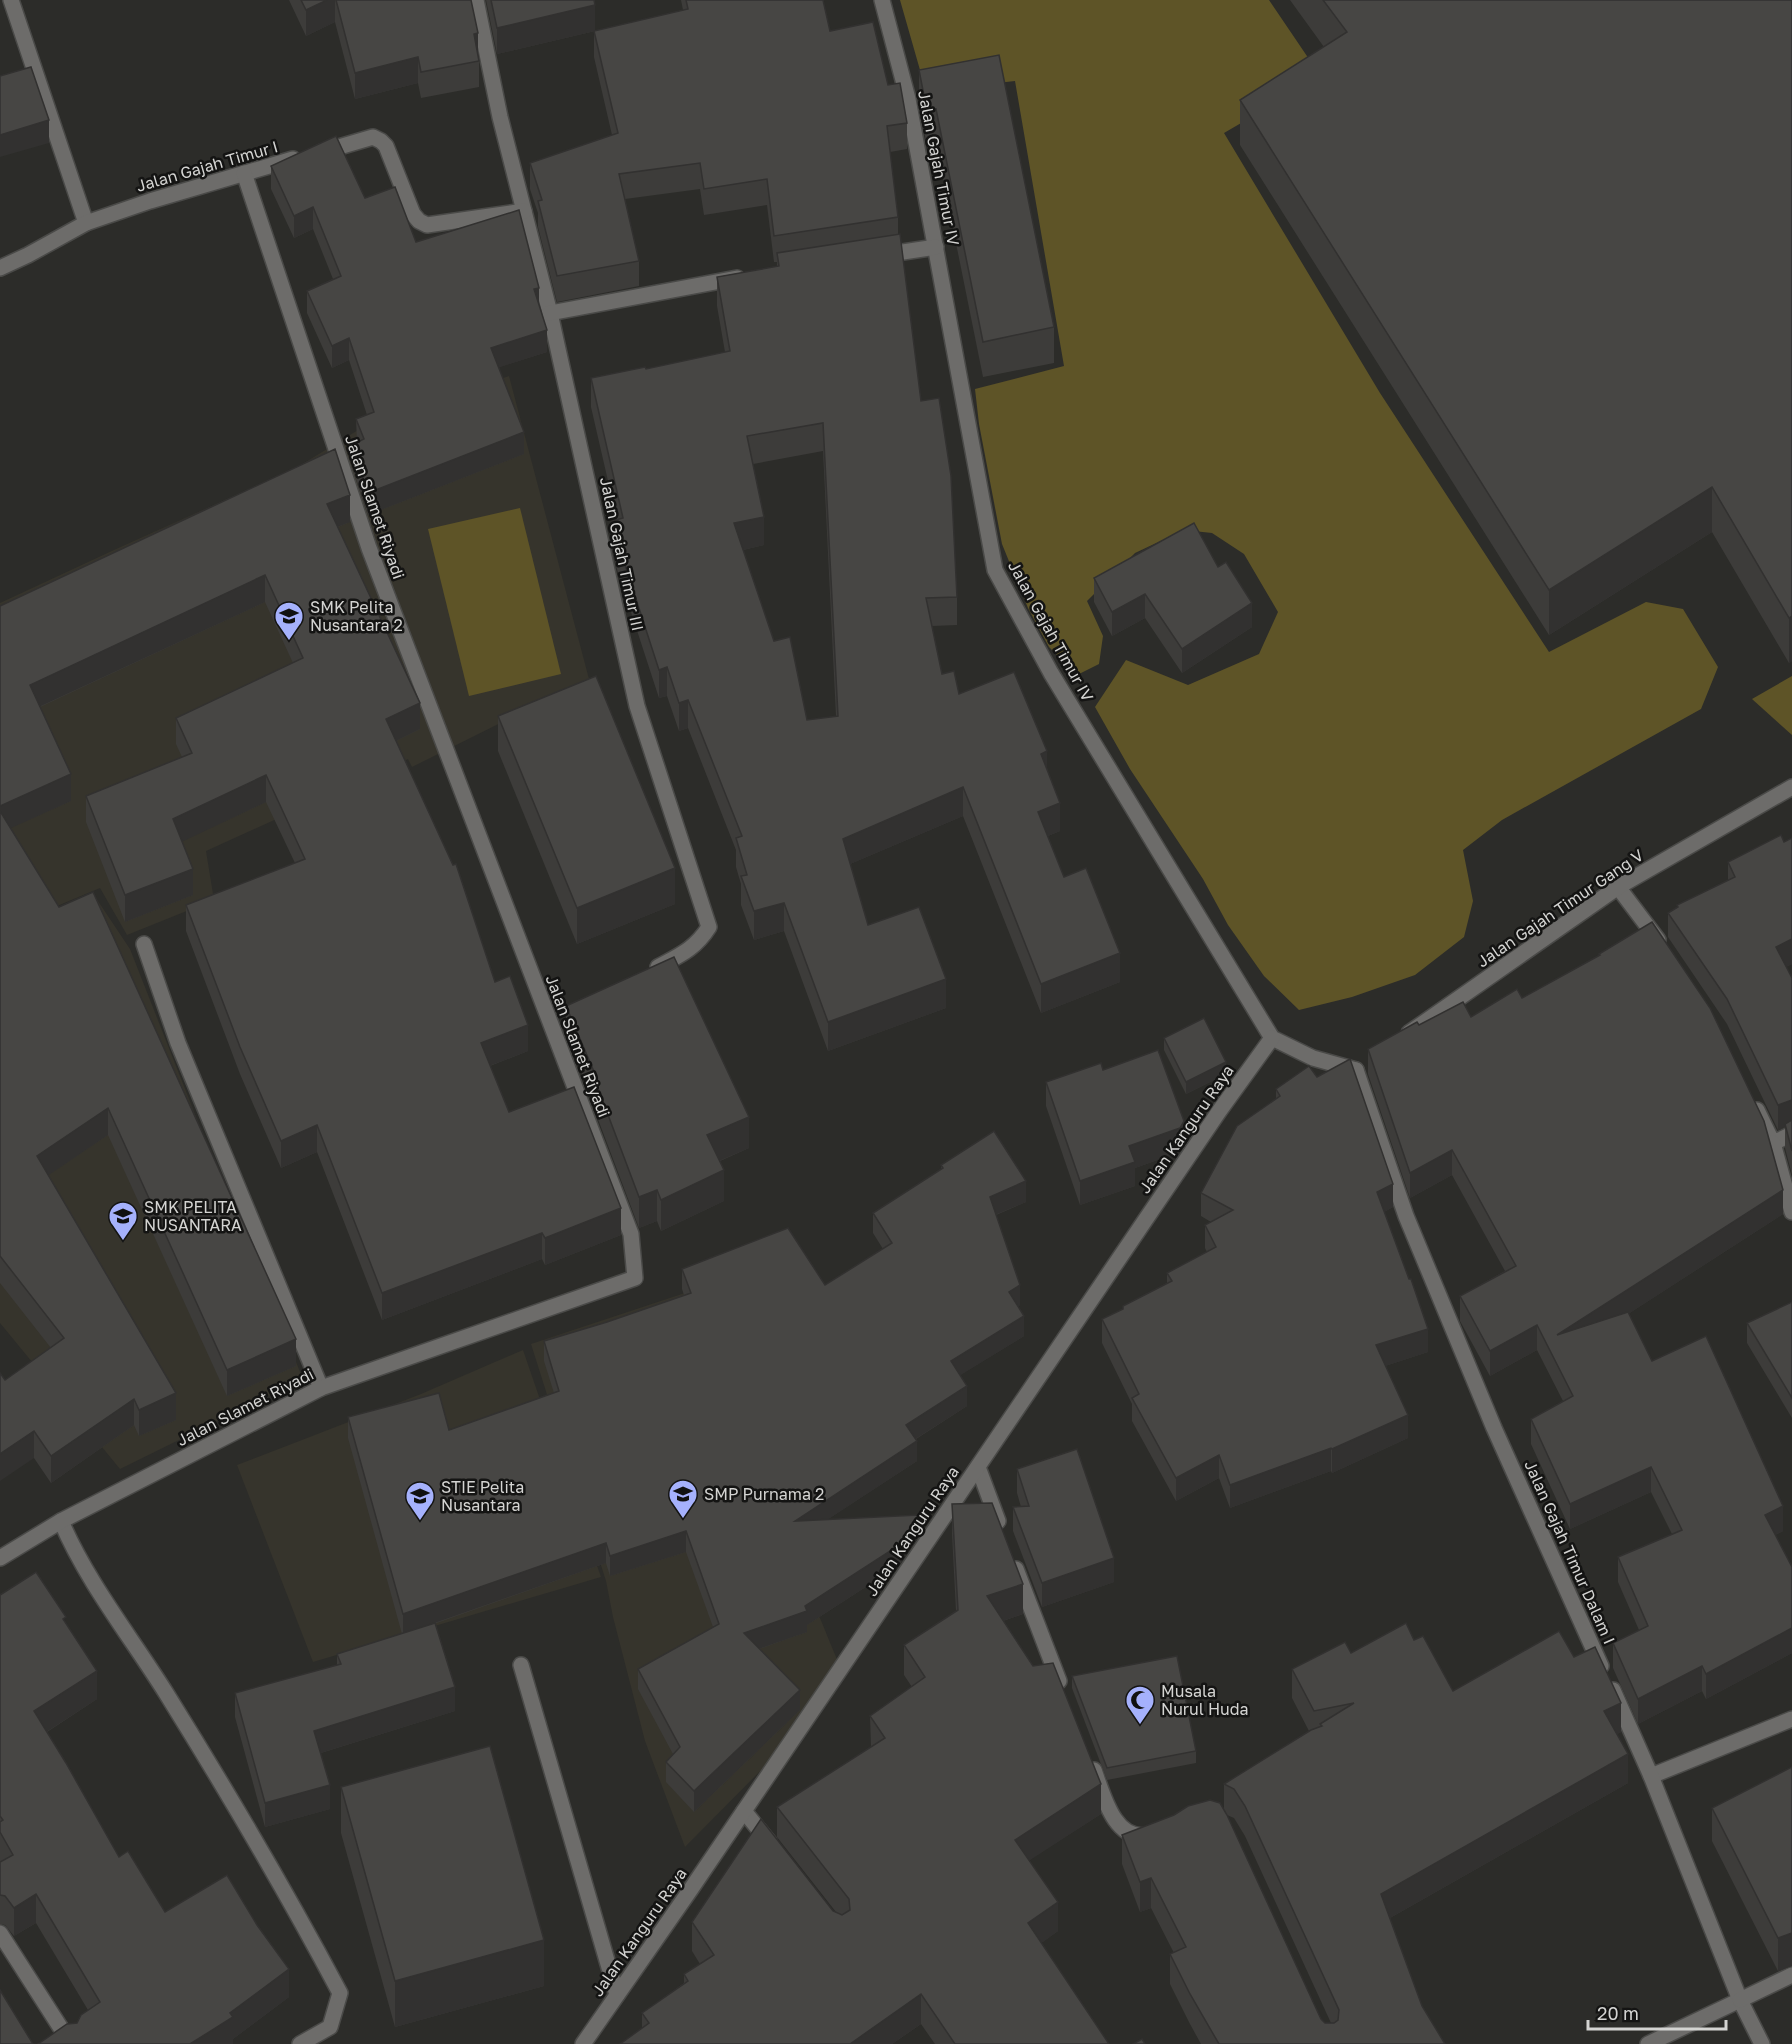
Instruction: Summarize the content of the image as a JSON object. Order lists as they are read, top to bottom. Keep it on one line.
{"streets":{"street":["Jalan Gajah Timur I","Jalan Gajah Timur IV","Jalan Slamet Riyadi","Jalan Gajah Timur III","Jalan Gajah Timur Gang V","Jalan Kanguru Raya","Jalan Gajah Timur Dalam I"]},"crossings":[["Jalan Gajah Timur I","Jalan Slamet Riyadi"],["Jalan Gajah Timur I","Jalan Gajah Timur III"],["Jalan Gajah Timur IV","Jalan Kanguru Raya"],["Jalan Gajah Timur IV","Jalan Gajah Timur Dalam I"],["Jalan Kanguru Raya","Jalan Gajah Timur Dalam I"]],"places":{"school or university":["SMK Pelita Nusantara 2","SMK PELITA NUSANTARA","SMP Purnama 2","STIE Pelita Nusantara"],"mosque":["Musala Nurul Huda"]},"scale_bar":"20 m"}
